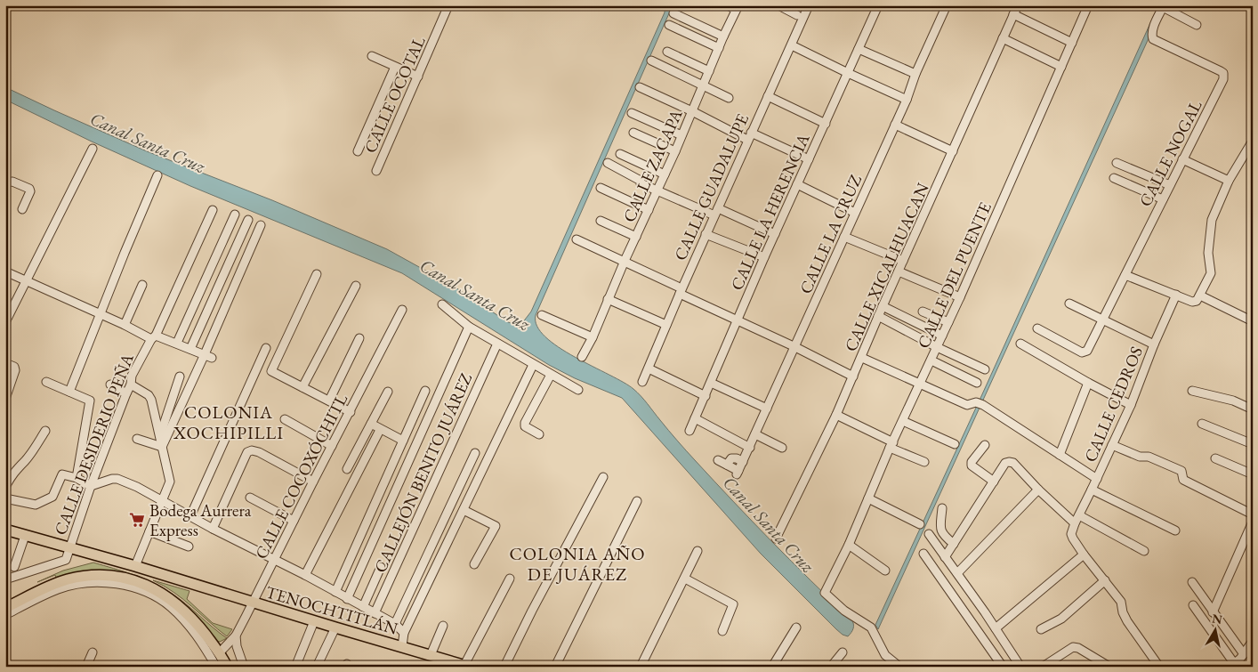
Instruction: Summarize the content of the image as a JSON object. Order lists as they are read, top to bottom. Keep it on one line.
{"streets":{"main road":["TENOCHTITLÁN"],"street":["CALLE OCOTAL","CALLE NOGAL","CALLE ZACAPA","CALLE GUADALUPE","CALLE LA HERENCIA","CALLE LA CRUZ","CALLE XICALHUACAN","CALLE DEL PUENTE","CALLE CEDROS","CALLE DESIDERIO PEÑA","CALLEJÓN BENITO JUÁREZ","CALLE COCOXÓCHITL"]},"crossings":[["CALLE DESIDERIO PEÑA","TENOCHTITLÁN"],["CALLE COCOXÓCHITL","TENOCHTITLÁN"]],"districts":["COLONIA XOCHIPILLI","COLONIA AÑO DE JUÁREZ"],"water":["Canal Santa Cruz"],"places":{"supermarket":["Bodega Aurrera Express"]},"north":"top"}
